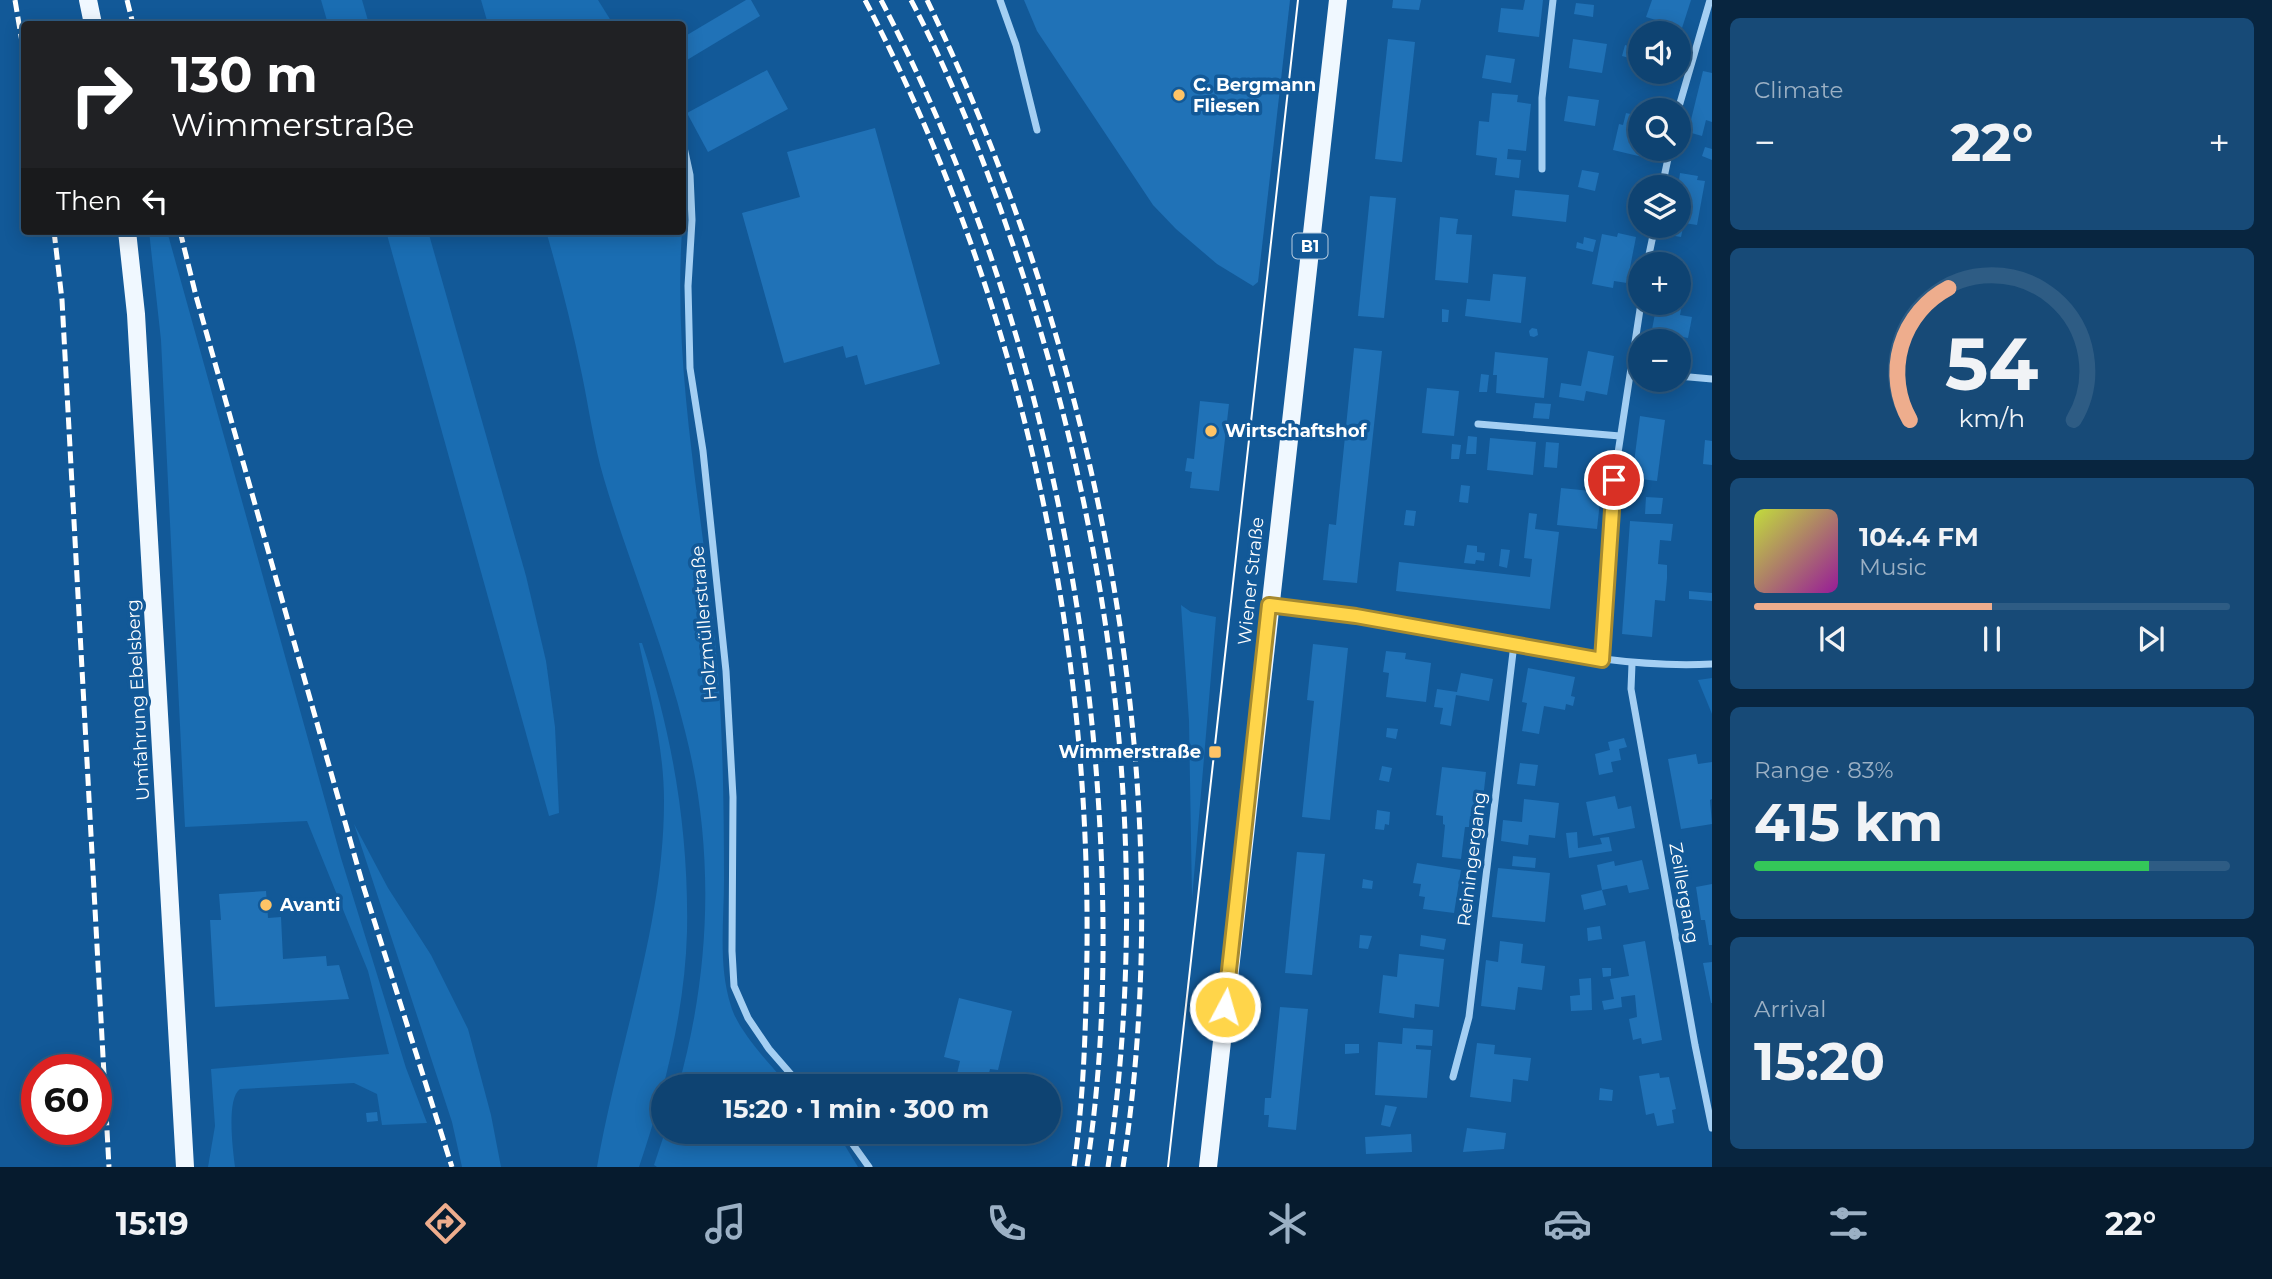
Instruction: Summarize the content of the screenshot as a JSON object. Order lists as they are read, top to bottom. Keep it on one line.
{"streets":{"main road":["B1","Wiener Straße","Umfahrung Ebelsberg"],"street":["Holzmüllerstraße","Reiningergang","Zeillergang"]},"places":{"other":["C. Bergmann Fliesen","Wirtschaftshof","Avanti"],"transit":["Wimmerstraße"]},"page":{"tile":["Climate",["Range · 83%","415 km"],["Arrival","15:20"]],"map_buttons":["+","−"],"turn":["130 m","Wimmerstraße"],"heat":["−","22°","+"],"then":"Then","song":["104.4 FM","Music"],"limit":"60","trip":"15:20 · 1 min · 300 m","tabs":["15:19","22°"],"gauge":["54","km/h"]}}
